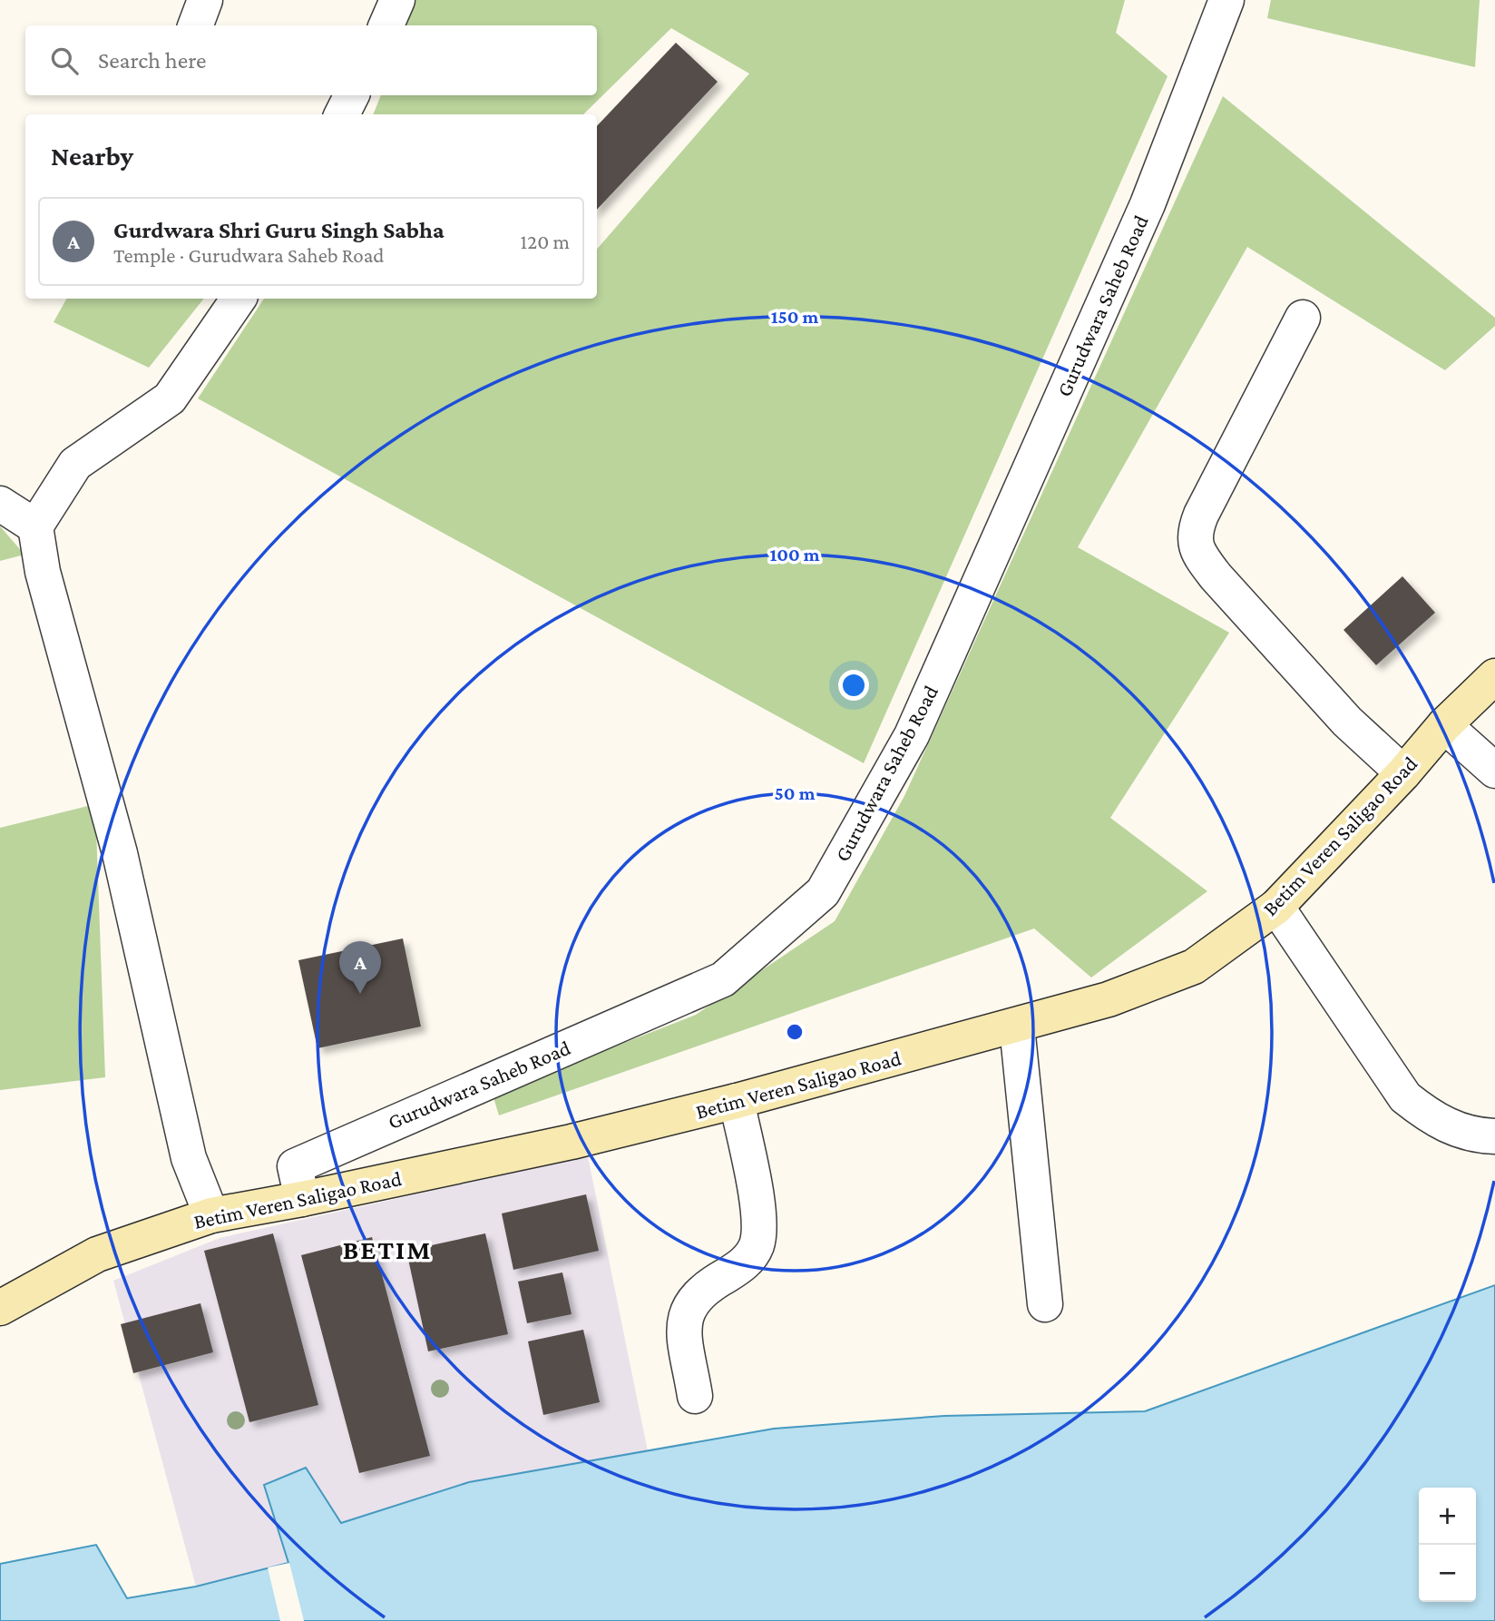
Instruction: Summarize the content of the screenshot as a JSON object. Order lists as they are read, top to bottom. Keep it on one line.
{"streets":{"main road":["Betim Veren Saligao Road"],"street":["Gurudwara Saheb Road"]},"crossings":[["Gurudwara Saheb Road","Betim Veren Saligao Road"]],"districts":["BETIM"],"page":{"search":"Search here","heading":"Nearby","list":[{"mark":"A","name":"Gurdwara Shri Guru Singh Sabha","note":"Temple · Gurudwara Saheb Road","value":"120 m"}],"pins":"A","map_buttons":["+","−"]},"rings":["150 m","100 m","50 m"]}
